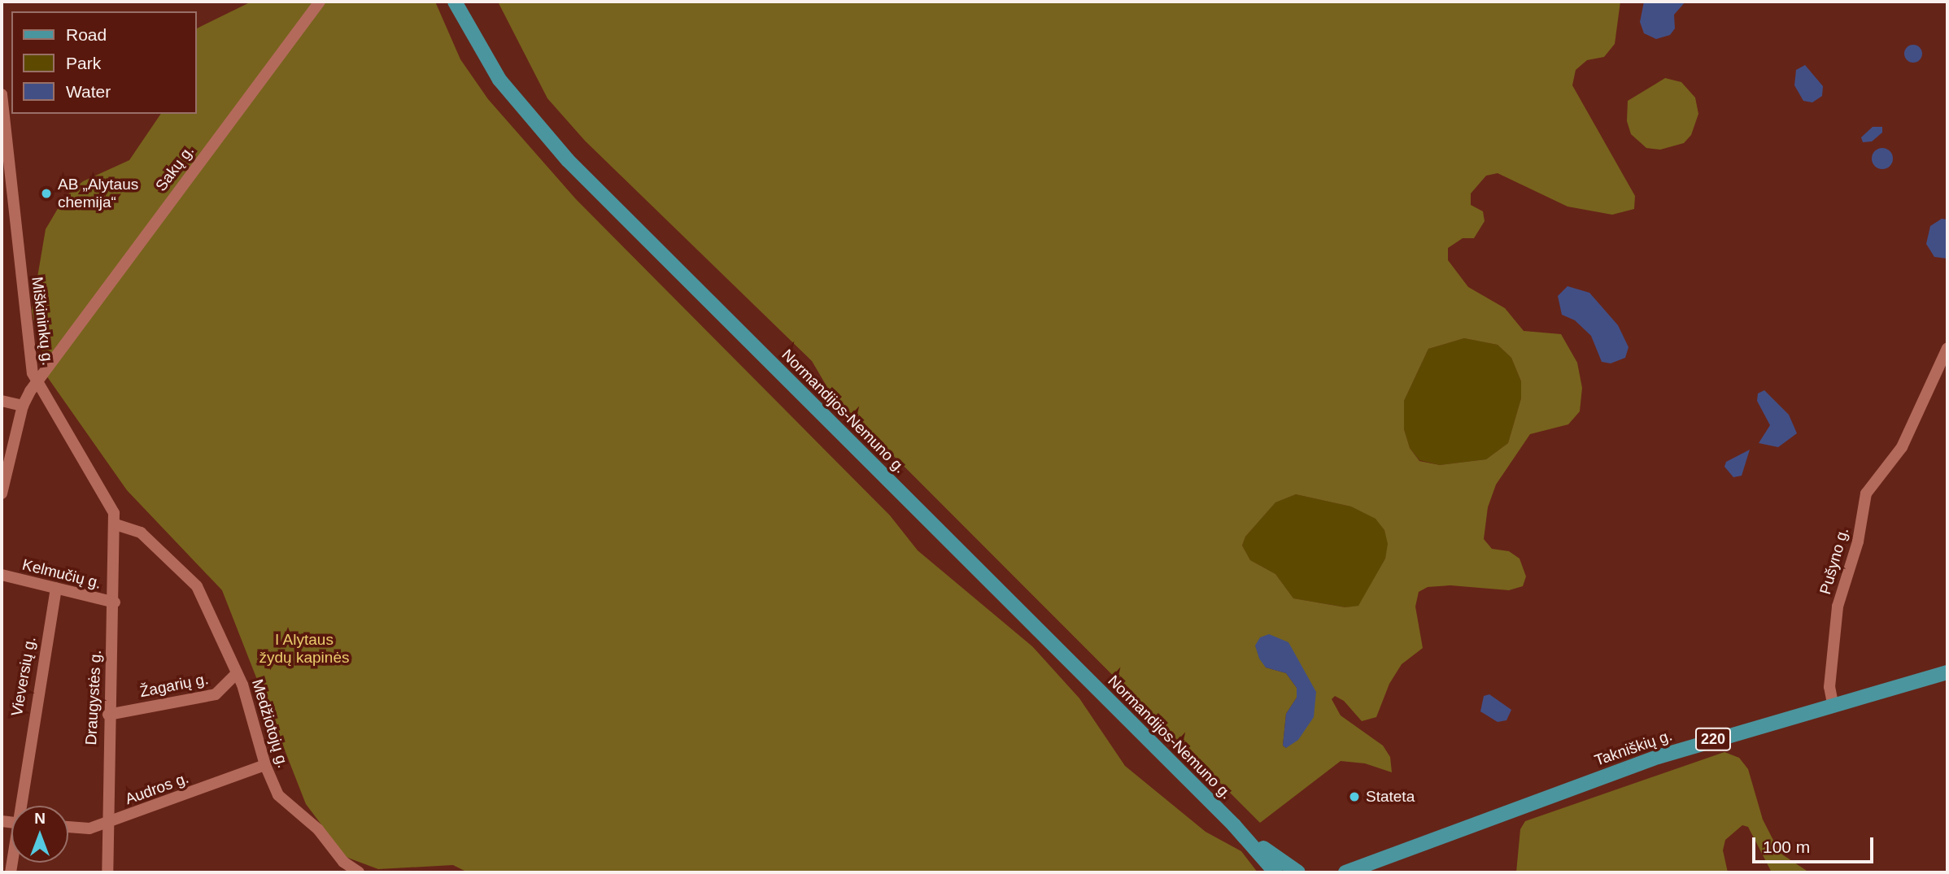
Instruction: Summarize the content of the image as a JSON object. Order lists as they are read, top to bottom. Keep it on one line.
{"streets":{"main road":["Normandijos-Nemuno g.","220","Takniškių g."],"street":["Sakų g.","Miškininkų g.","Pušyno g.","Kelmučių g.","Vieversių g.","Žagarių g.","Draugystės g.","Medžiotojų g.","Audros g."]},"crossings":[["Sakų g.","Miškininkų g."],["Pušyno g.","Takniškių g."],["Kelmučių g.","Vieversių g."],["Kelmučių g.","Draugystės g."],["Žagarių g.","Draugystės g."],["Žagarių g.","Medžiotojų g."],["Draugystės g.","Medžiotojų g."],["Draugystės g.","Audros g."],["Medžiotojų g.","Audros g."],["220","Takniškių g."]],"parks":["I Alytaus žydų kapinės"],"places":["AB „Alytaus chemija“","Stateta"],"legend":["Road","Park","Water"],"scale_bar":"100 m","north":"top"}
